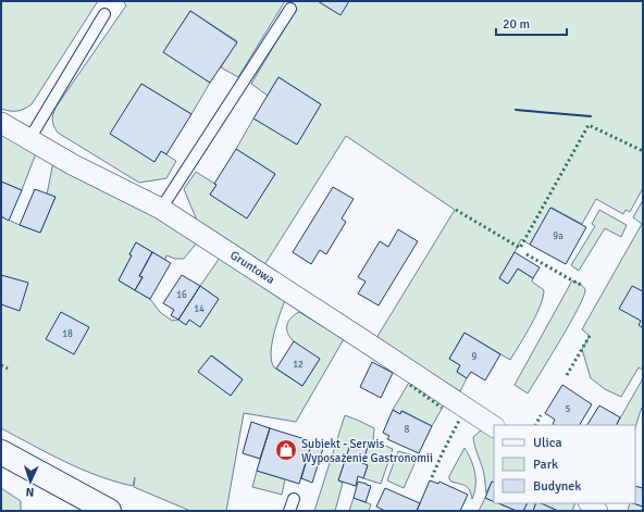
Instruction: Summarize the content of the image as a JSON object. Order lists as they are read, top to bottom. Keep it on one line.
{"streets":{"street":["Gruntowa"]},"places":{"shop":["Subiekt - Serwis Wyposażenie Gastronomii"]},"house_numbers":["9a","16","14","18","9","12","5","8"],"legend":["Ulica","Park","Budynek"],"scale_bar":"20 m","north":"bottom"}
